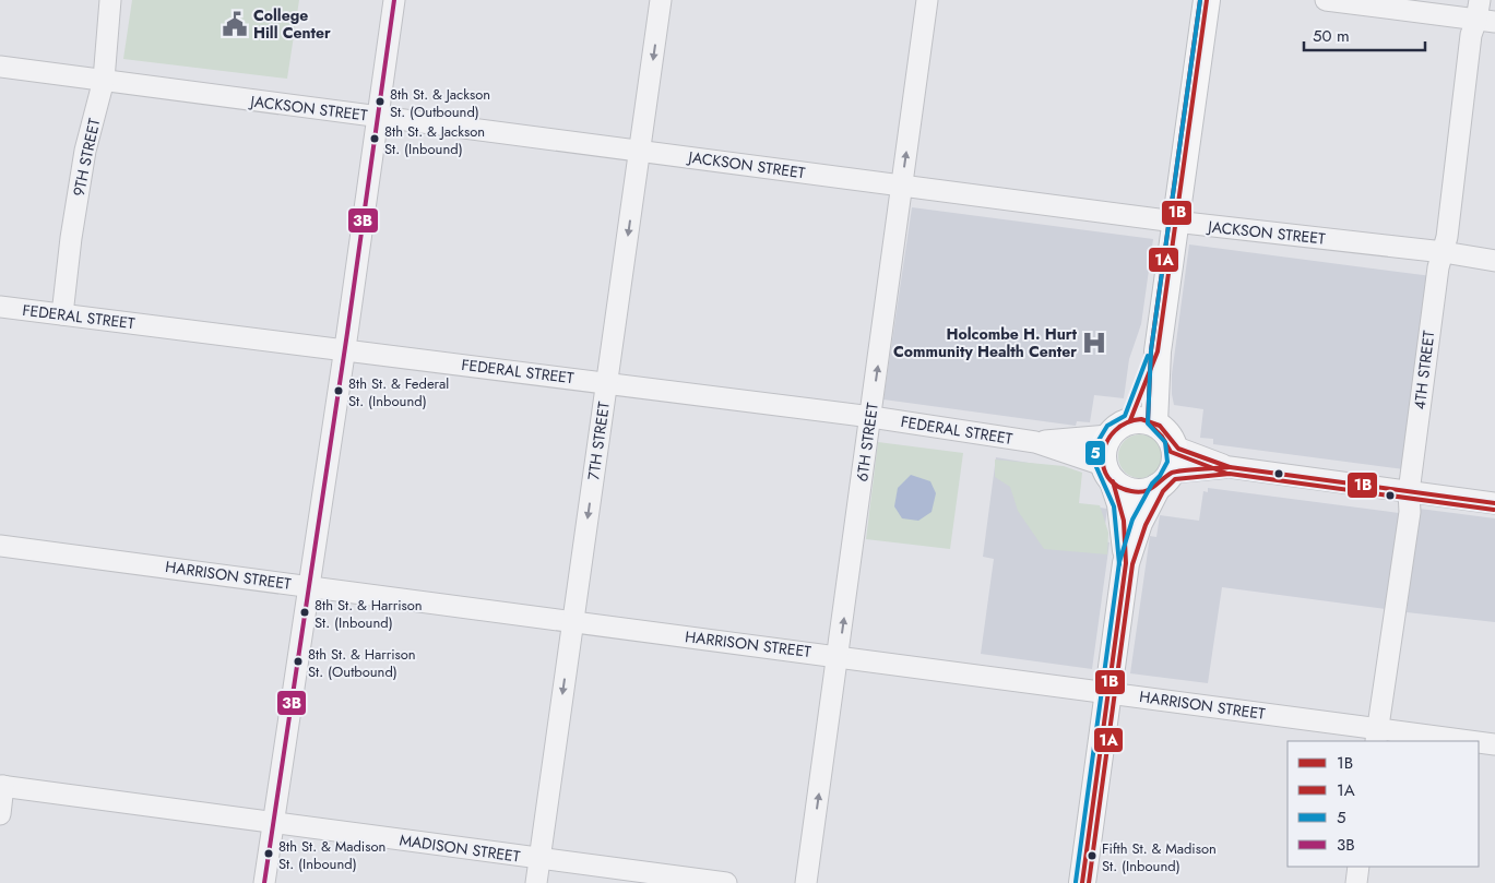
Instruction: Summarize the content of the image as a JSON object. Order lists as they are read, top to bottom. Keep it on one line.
{"streets":{"street":["JACKSON STREET","9TH STREET","FEDERAL STREET","4TH STREET","7TH STREET","6TH STREET","HARRISON STREET","MADISON STREET"]},"crossings":[["JACKSON STREET","9TH STREET"],["JACKSON STREET","4TH STREET"],["JACKSON STREET","7TH STREET"],["JACKSON STREET","6TH STREET"],["9TH STREET","FEDERAL STREET"],["FEDERAL STREET","7TH STREET"],["FEDERAL STREET","6TH STREET"],["4TH STREET","HARRISON STREET"],["7TH STREET","HARRISON STREET"],["7TH STREET","MADISON STREET"],["6TH STREET","HARRISON STREET"]],"one_way":["7TH STREET","6TH STREET"],"places":{"public building":["College Hill Center"],"other":["8th St. & Jackson St. (Outbound)","8th St. & Jackson St. (Inbound)","8th St. & Federal St. (Inbound)","8th St. & Harrison St. (Inbound)","8th St. & Harrison St. (Outbound)","8th St. & Madison St. (Inbound)","Fifth St. & Madison St. (Inbound)"],"hospital":["Holcombe H. Hurt Community Health Center"]},"lines":["transit line 1B","transit line 1A","transit line 5","transit line 3B"],"legend":["1B","1A","5","3B"],"scale_bar":"50 m"}
